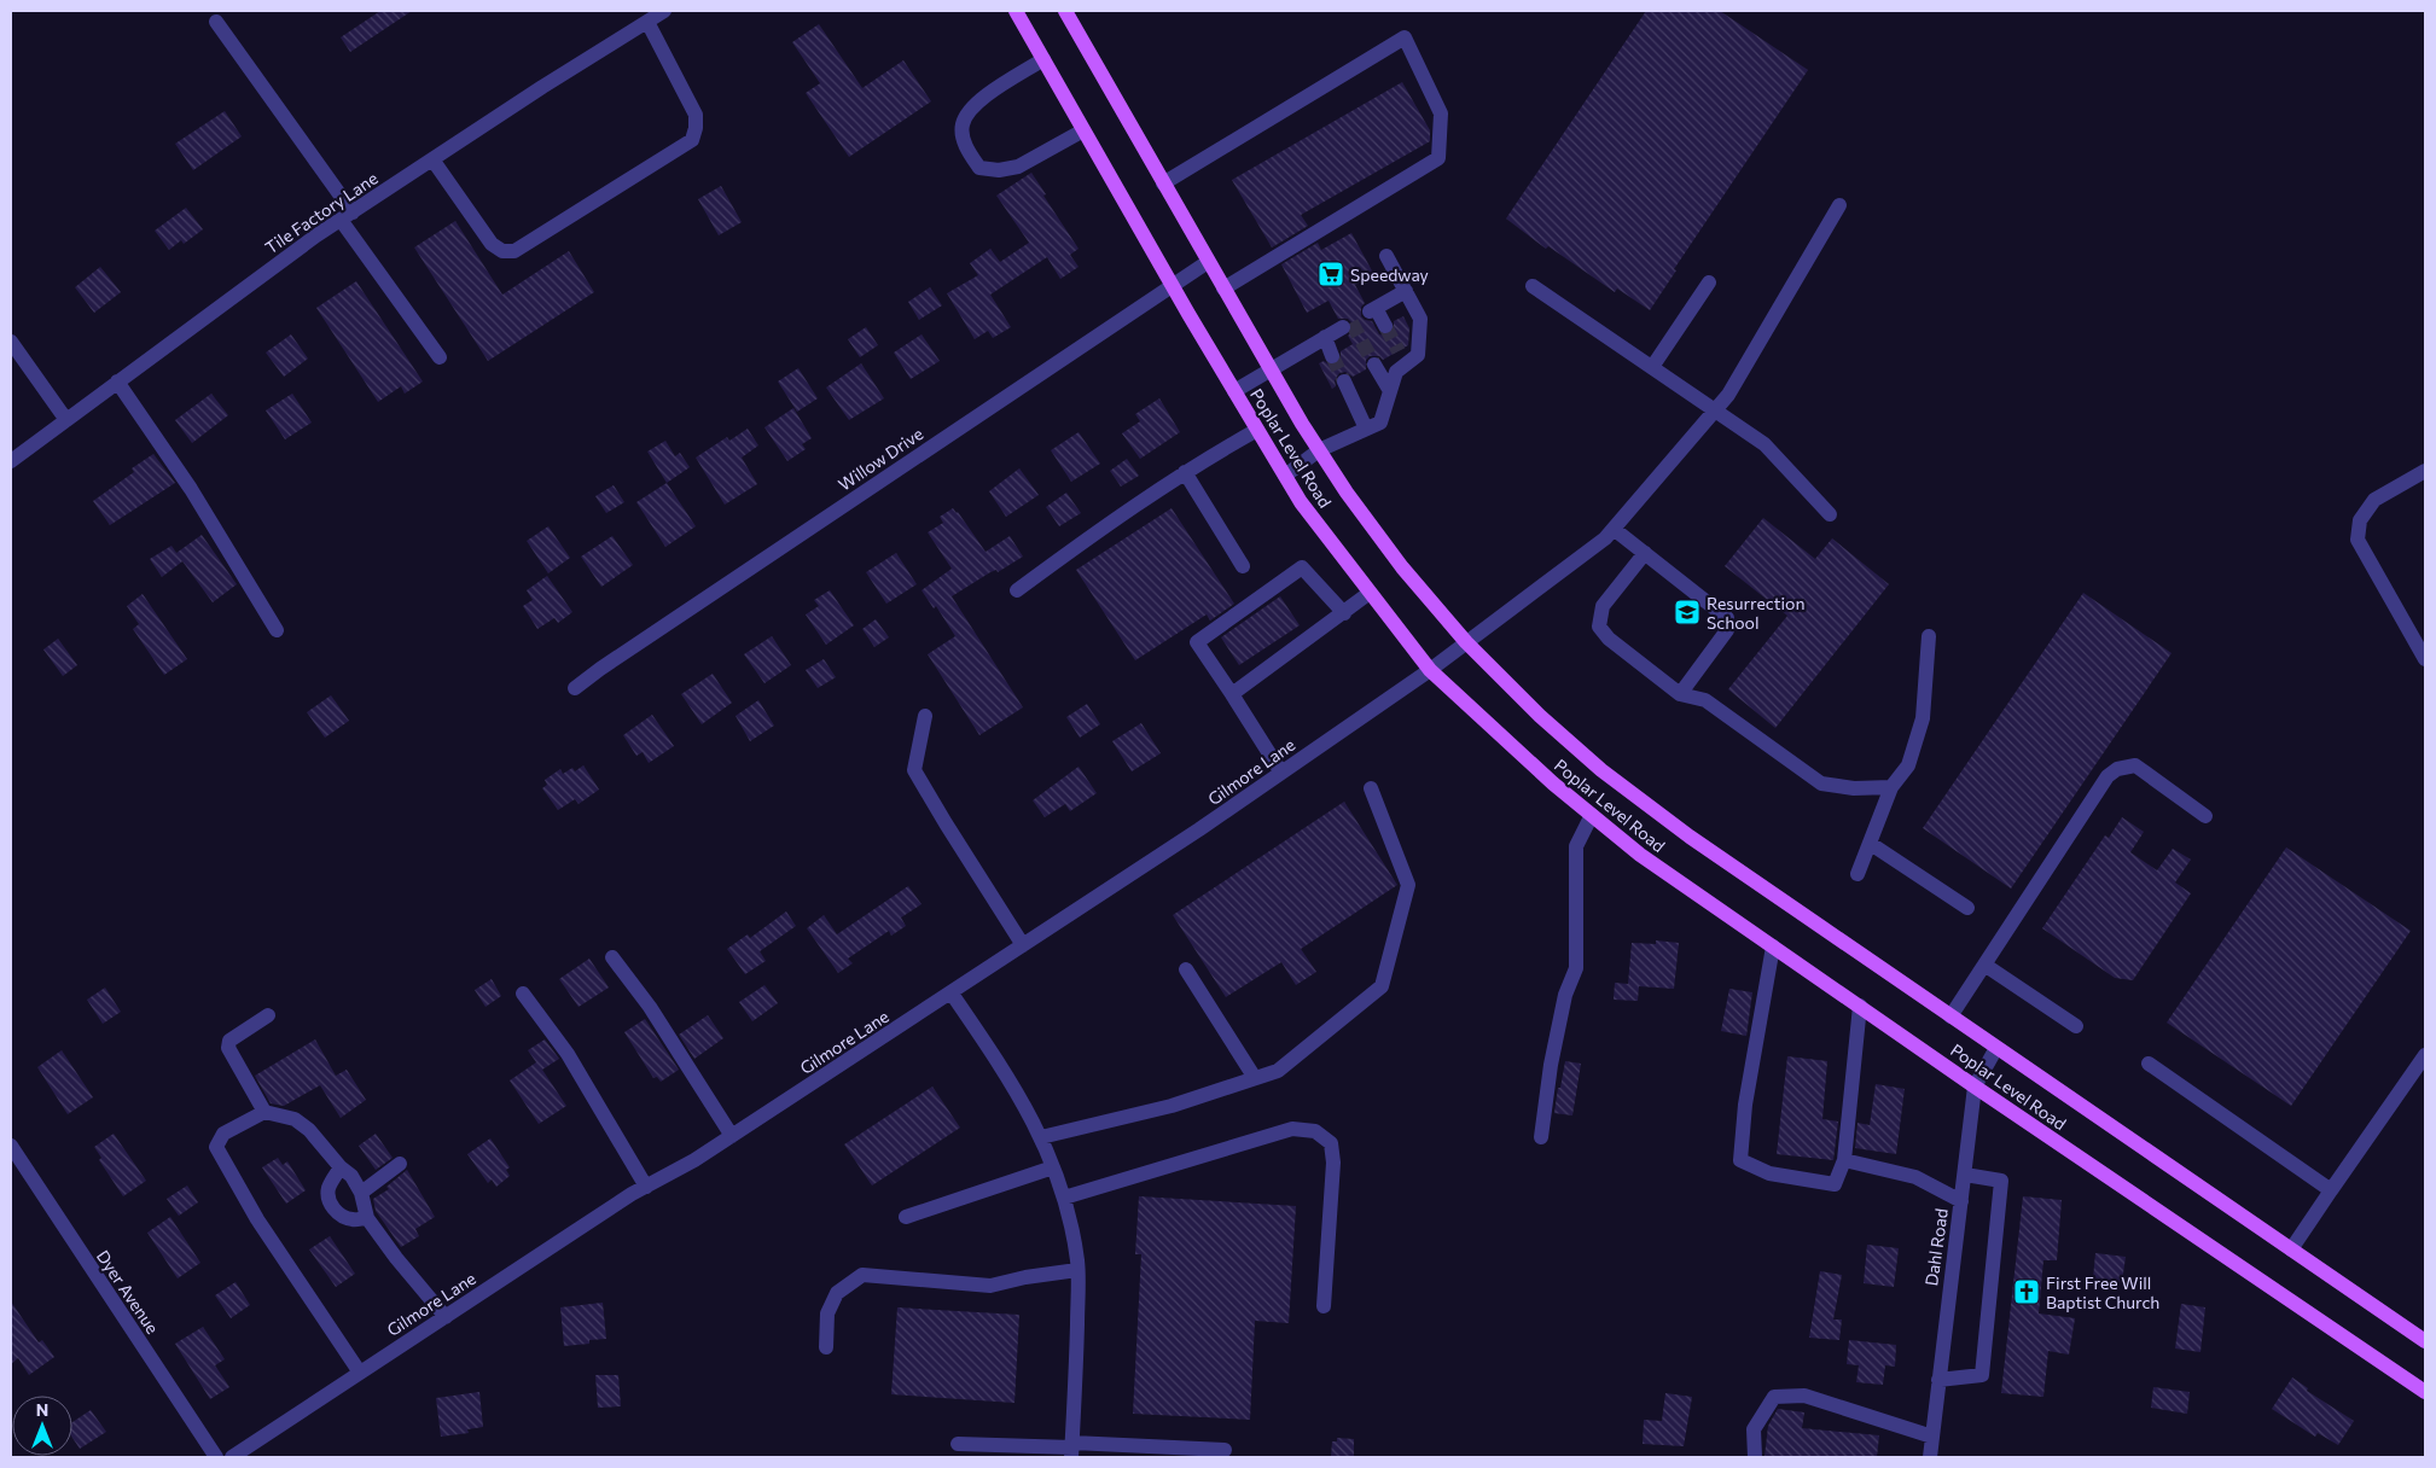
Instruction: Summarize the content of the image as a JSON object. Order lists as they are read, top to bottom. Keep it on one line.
{"streets":{"main road":["Poplar Level Road"],"street":["Tile Factory Lane","Willow Drive","Gilmore Lane","Dahl Road","Dyer Avenue"]},"crossings":[["Poplar Level Road","Willow Drive"],["Poplar Level Road","Gilmore Lane"],["Poplar Level Road","Dahl Road"]],"places":{"supermarket":["Speedway"],"school or university":["Resurrection School"],"church":["First Free Will Baptist Church"]},"north":"top"}
